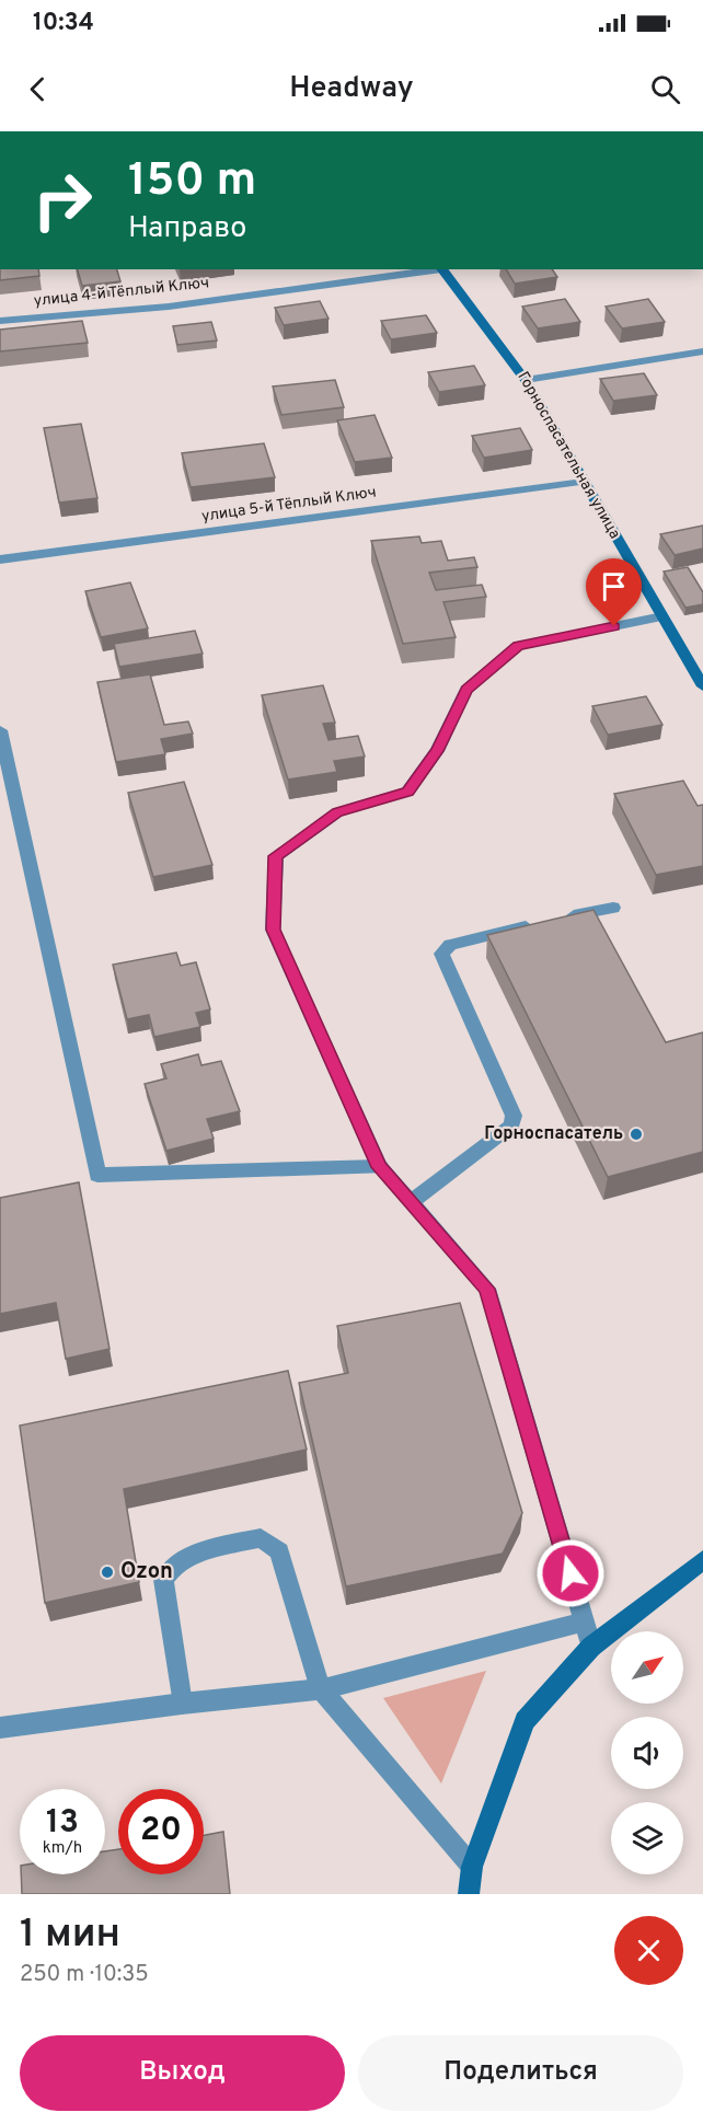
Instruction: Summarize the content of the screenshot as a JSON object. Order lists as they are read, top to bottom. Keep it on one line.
{"streets":{"main road":["Горноспасательная улица"],"street":["улица 4-й Тёплый Ключ","улица 5-й Тёплый Ключ"]},"crossings":[["Горноспасательная улица","улица 5-й Тёплый Ключ"]],"places":["Горноспасатель","Ozon"],"north":"top right","page":{"status":"10:34","header":"Headway","turn":["150 m","Направо"],"speed":"13 km/h","limit":"20","heading":["1 мин","250 m · 10:35"],"buttons":["Выход","Поделиться"]}}
